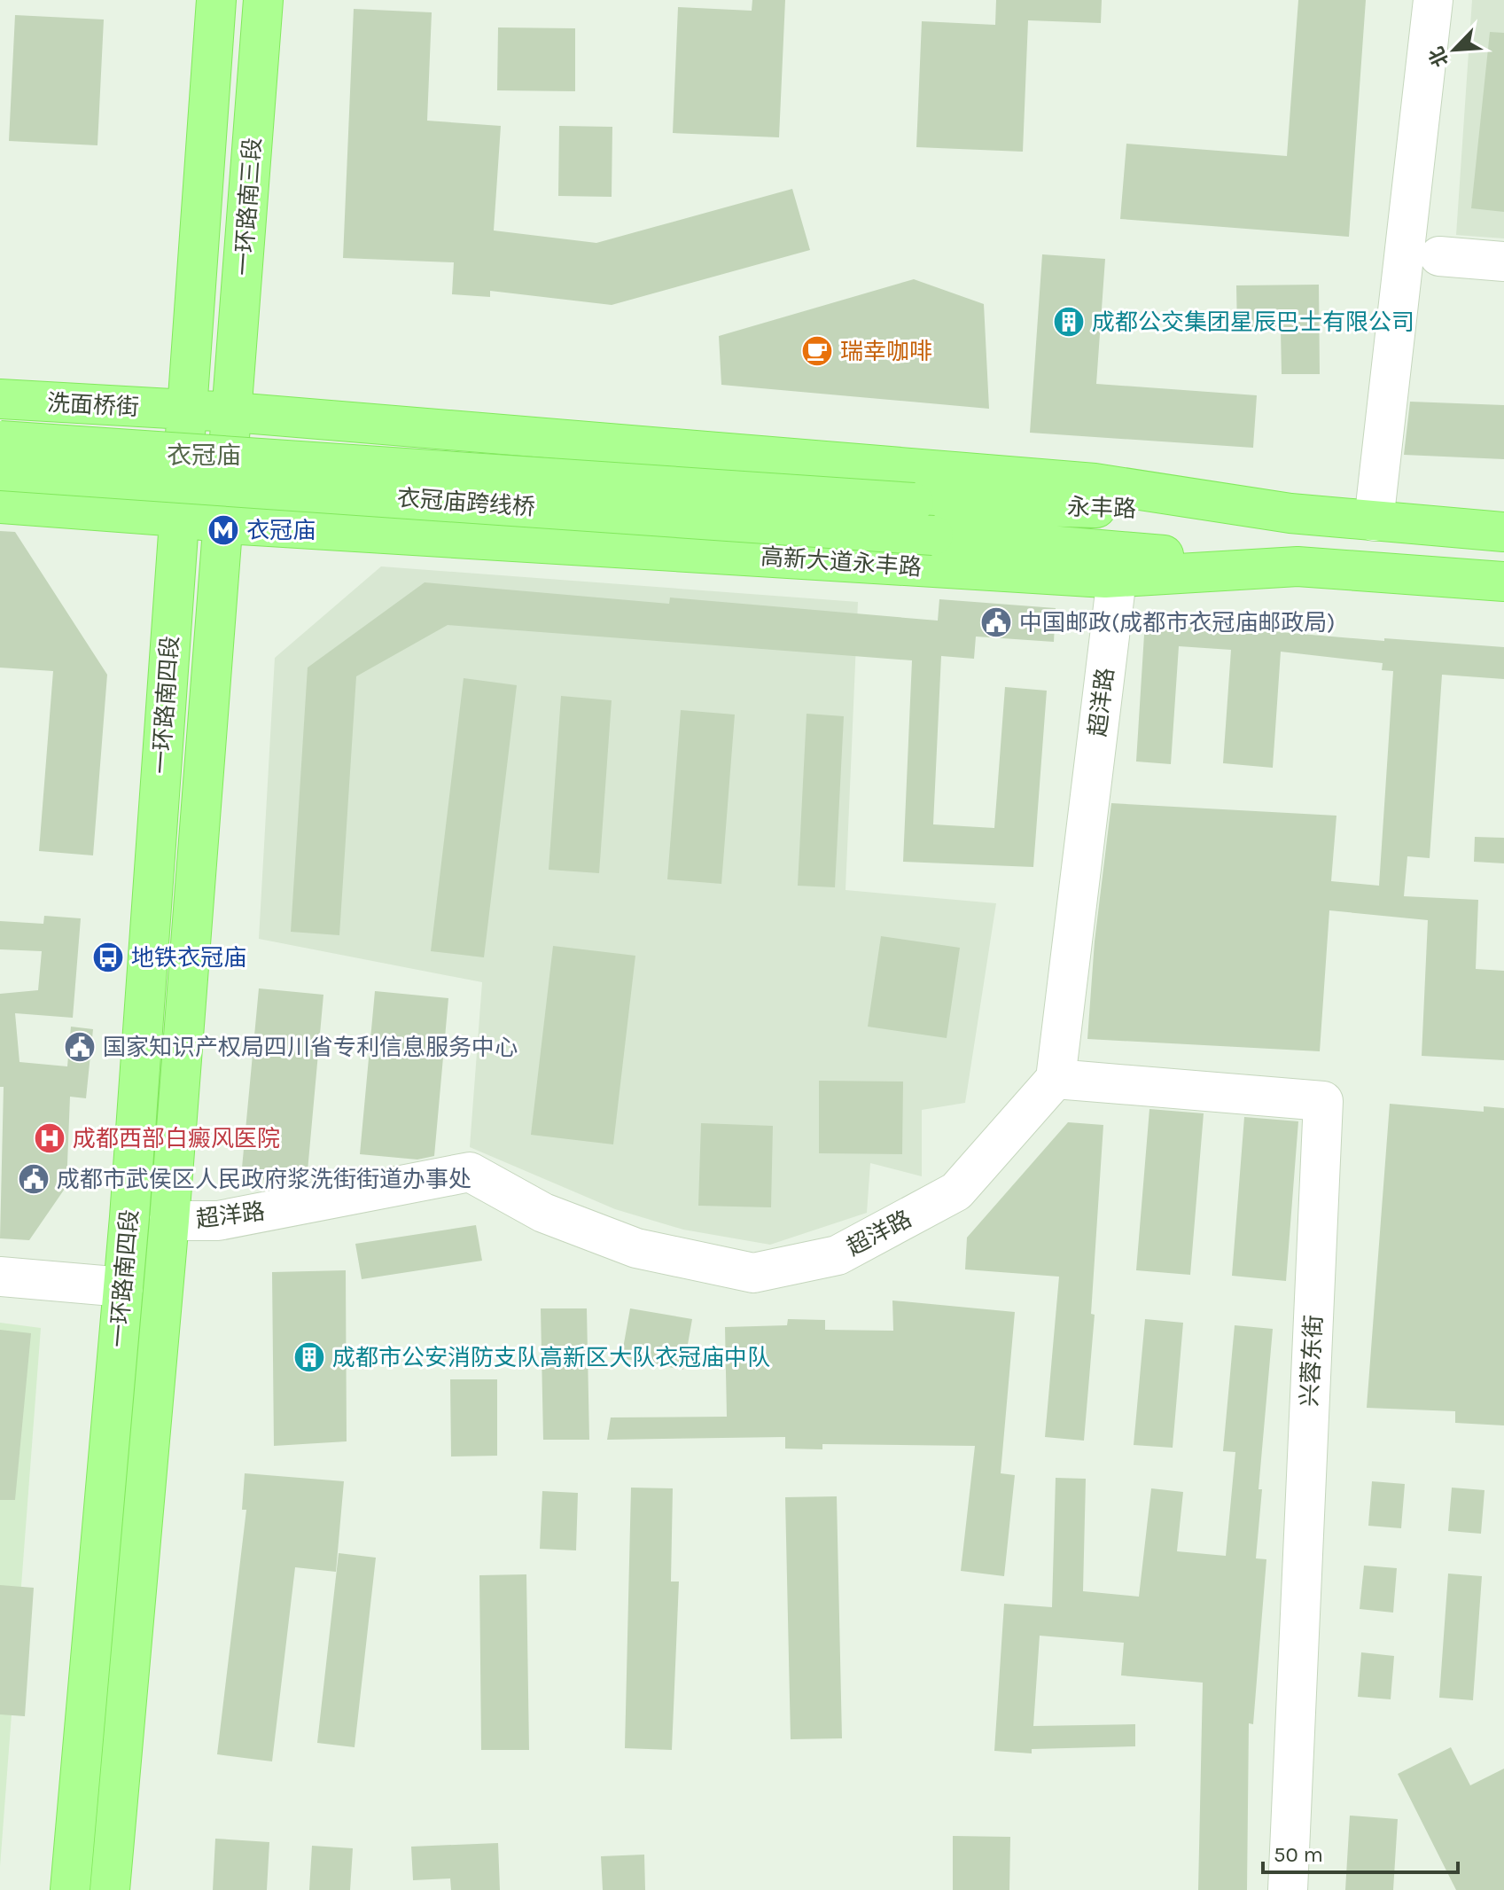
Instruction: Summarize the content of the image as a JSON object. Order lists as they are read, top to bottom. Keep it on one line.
{"streets":{"main road":["一环路南三段","洗面桥街","衣冠庙跨线桥","永丰路","高新大道永丰路","一环路南四段"],"street":["超洋路","兴蓉东街"]},"crossings":[["一环路南三段","洗面桥街"],["一环路南三段","一环路南四段"],["洗面桥街","一环路南四段"],["衣冠庙跨线桥","永丰路"],["永丰路","高新大道永丰路"],["高新大道永丰路","超洋路"],["高新大道永丰路","一环路南四段"],["超洋路","一环路南四段"],["超洋路","兴蓉东街"]],"districts":["衣冠庙"],"places":{"building":["成都公交集团星辰巴士有限公司","成都市公安消防支队高新区大队衣冠庙中队"],"cafe":["瑞幸咖啡"],"metro station":["衣冠庙"],"public building":["中国邮政(成都市衣冠庙邮政局)","国家知识产权局四川省专利信息服务中心","成都市武侯区人民政府浆洗街街道办事处"],"bus stop":["地铁衣冠庙"],"hospital":["成都西部白癜风医院"]},"scale_bar":"50 m","north":"bottom left"}
